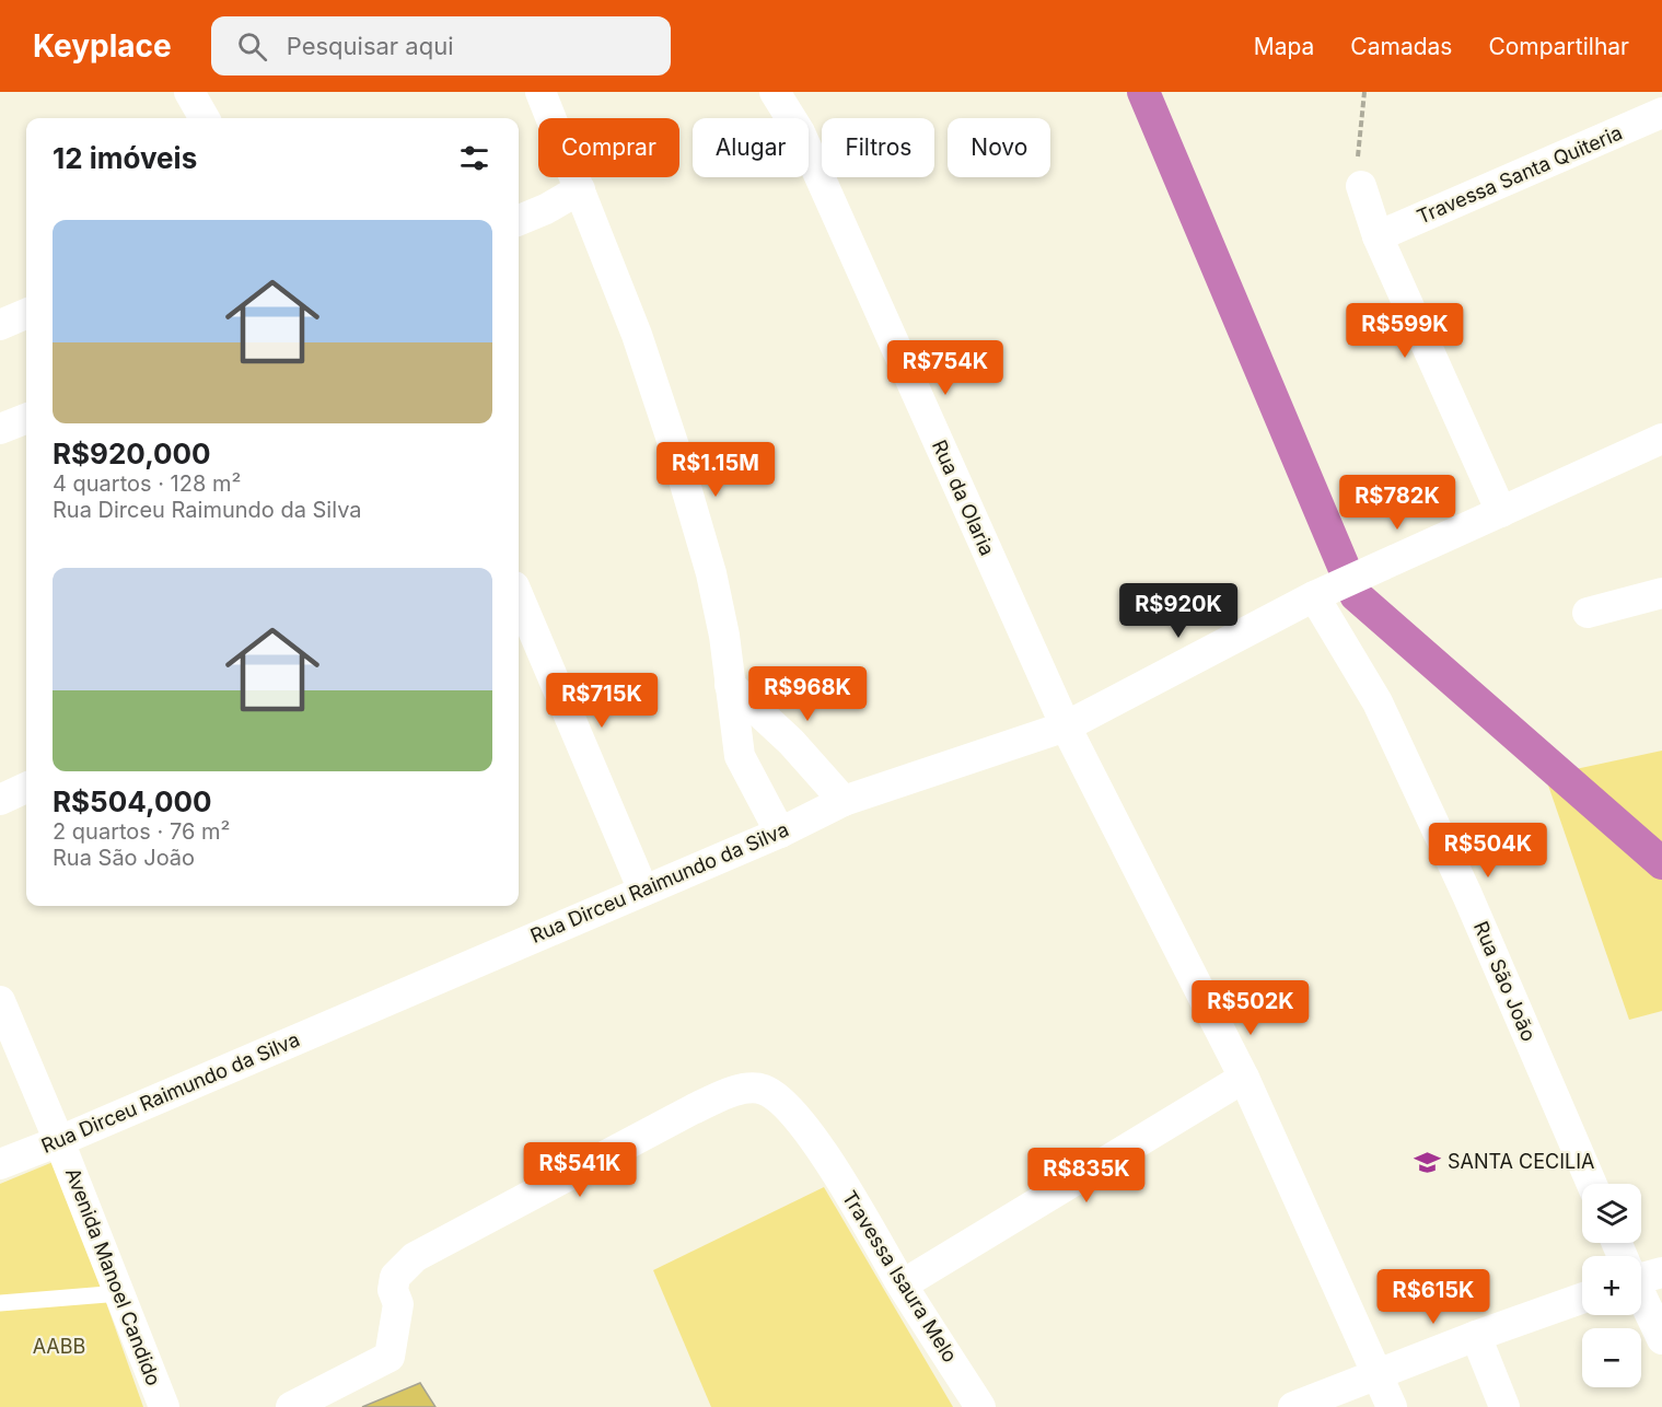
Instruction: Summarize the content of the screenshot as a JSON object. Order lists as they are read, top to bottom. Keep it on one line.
{"streets":{"street":["Travessa Santa Quiteria","Rua da Olaria","Rua Dirceu Raimundo da Silva","Rua São João","Avenida Manoel Candido","Travessa Isaura Melo"]},"crossings":[["Rua da Olaria","Rua Dirceu Raimundo da Silva"],["Rua Dirceu Raimundo da Silva","Rua São João"],["Rua Dirceu Raimundo da Silva","Avenida Manoel Candido"]],"parks":["AABB"],"places":{"school or university":["SANTA CECILIA"]},"page":{"header":"Keyplace","search":"Pesquisar aqui","nav":["Mapa","Camadas","Compartilhar"],"chip":["Comprar","Alugar","Filtros","Novo"],"heading":"12 imóveis","list":[{"name":"R$920,000","note":"4 quartos · 128 m² · Rua Dirceu Raimundo da Silva"},{"name":"R$504,000","note":"2 quartos · 76 m² · Rua São João"}],"price":["R$599K","R$754K","R$1.15M","R$782K","R$920K","R$968K","R$715K","R$504K","R$502K","R$541K","R$835K","R$615K"],"map_buttons":["+","−"]}}
